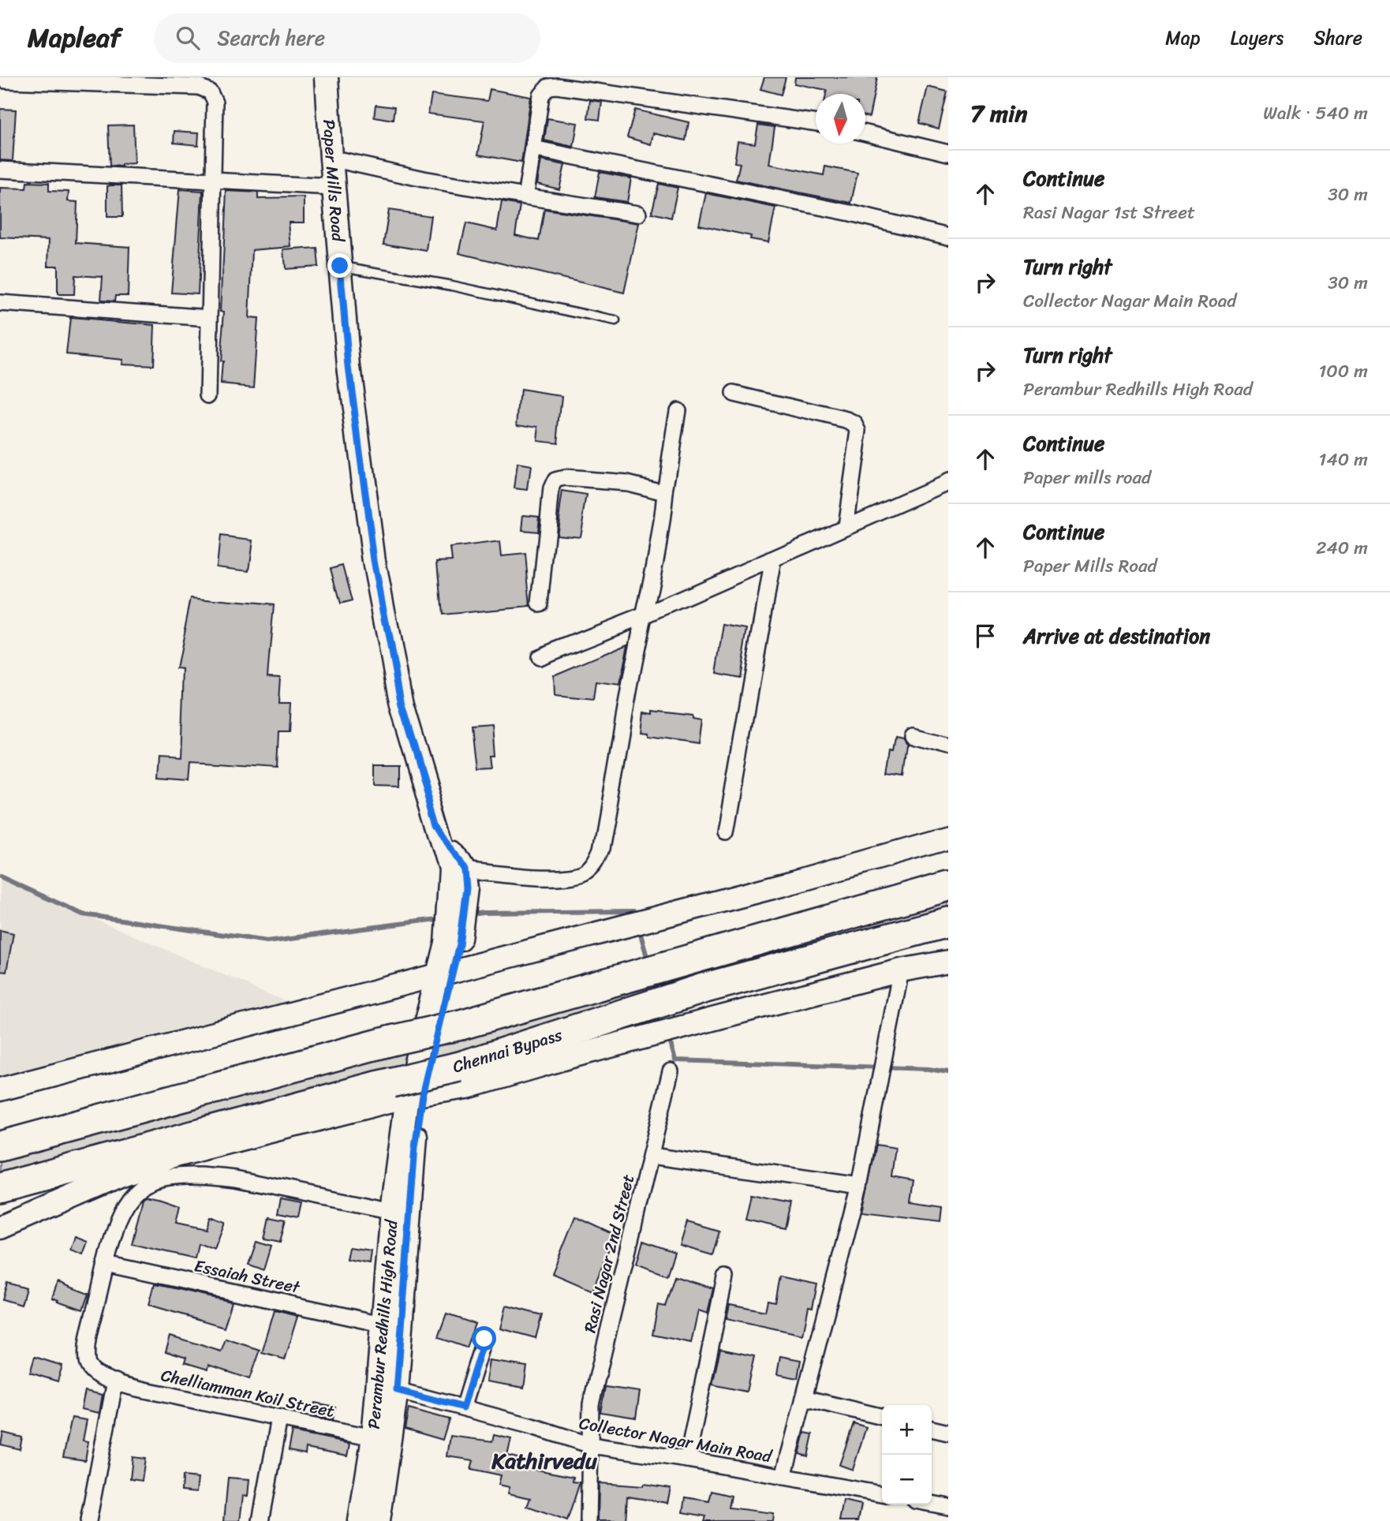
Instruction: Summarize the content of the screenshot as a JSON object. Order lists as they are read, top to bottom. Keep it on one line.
{"streets":{"highway":["Chennai Bypass"],"street":["Paper Mills Road","Rasi Nagar 2nd Street","Essaiah Street","Perambur Redhills High Road","Chelliamman Koil Street","Collector Nagar Main Road"]},"crossings":[["Chennai Bypass","Perambur Redhills High Road"],["Rasi Nagar 2nd Street","Collector Nagar Main Road"],["Essaiah Street","Perambur Redhills High Road"],["Essaiah Street","Chelliamman Koil Street"],["Perambur Redhills High Road","Chelliamman Koil Street"],["Perambur Redhills High Road","Collector Nagar Main Road"]],"districts":["Kathirvedu"],"north":"bottom","page":{"header":"Mapleaf","search":"Search here","nav":["Map","Layers","Share"],"heading":["7 min","Walk · 540 m"],"list":[["Continue","Rasi Nagar 1st Street","30 m"],["Turn right","Collector Nagar Main Road","30 m"],["Turn right","Perambur Redhills High Road","100 m"],["Continue","Paper mills road","140 m"],["Continue","Paper Mills Road","240 m"],"Arrive at destination"],"map_buttons":["+","−"]}}
